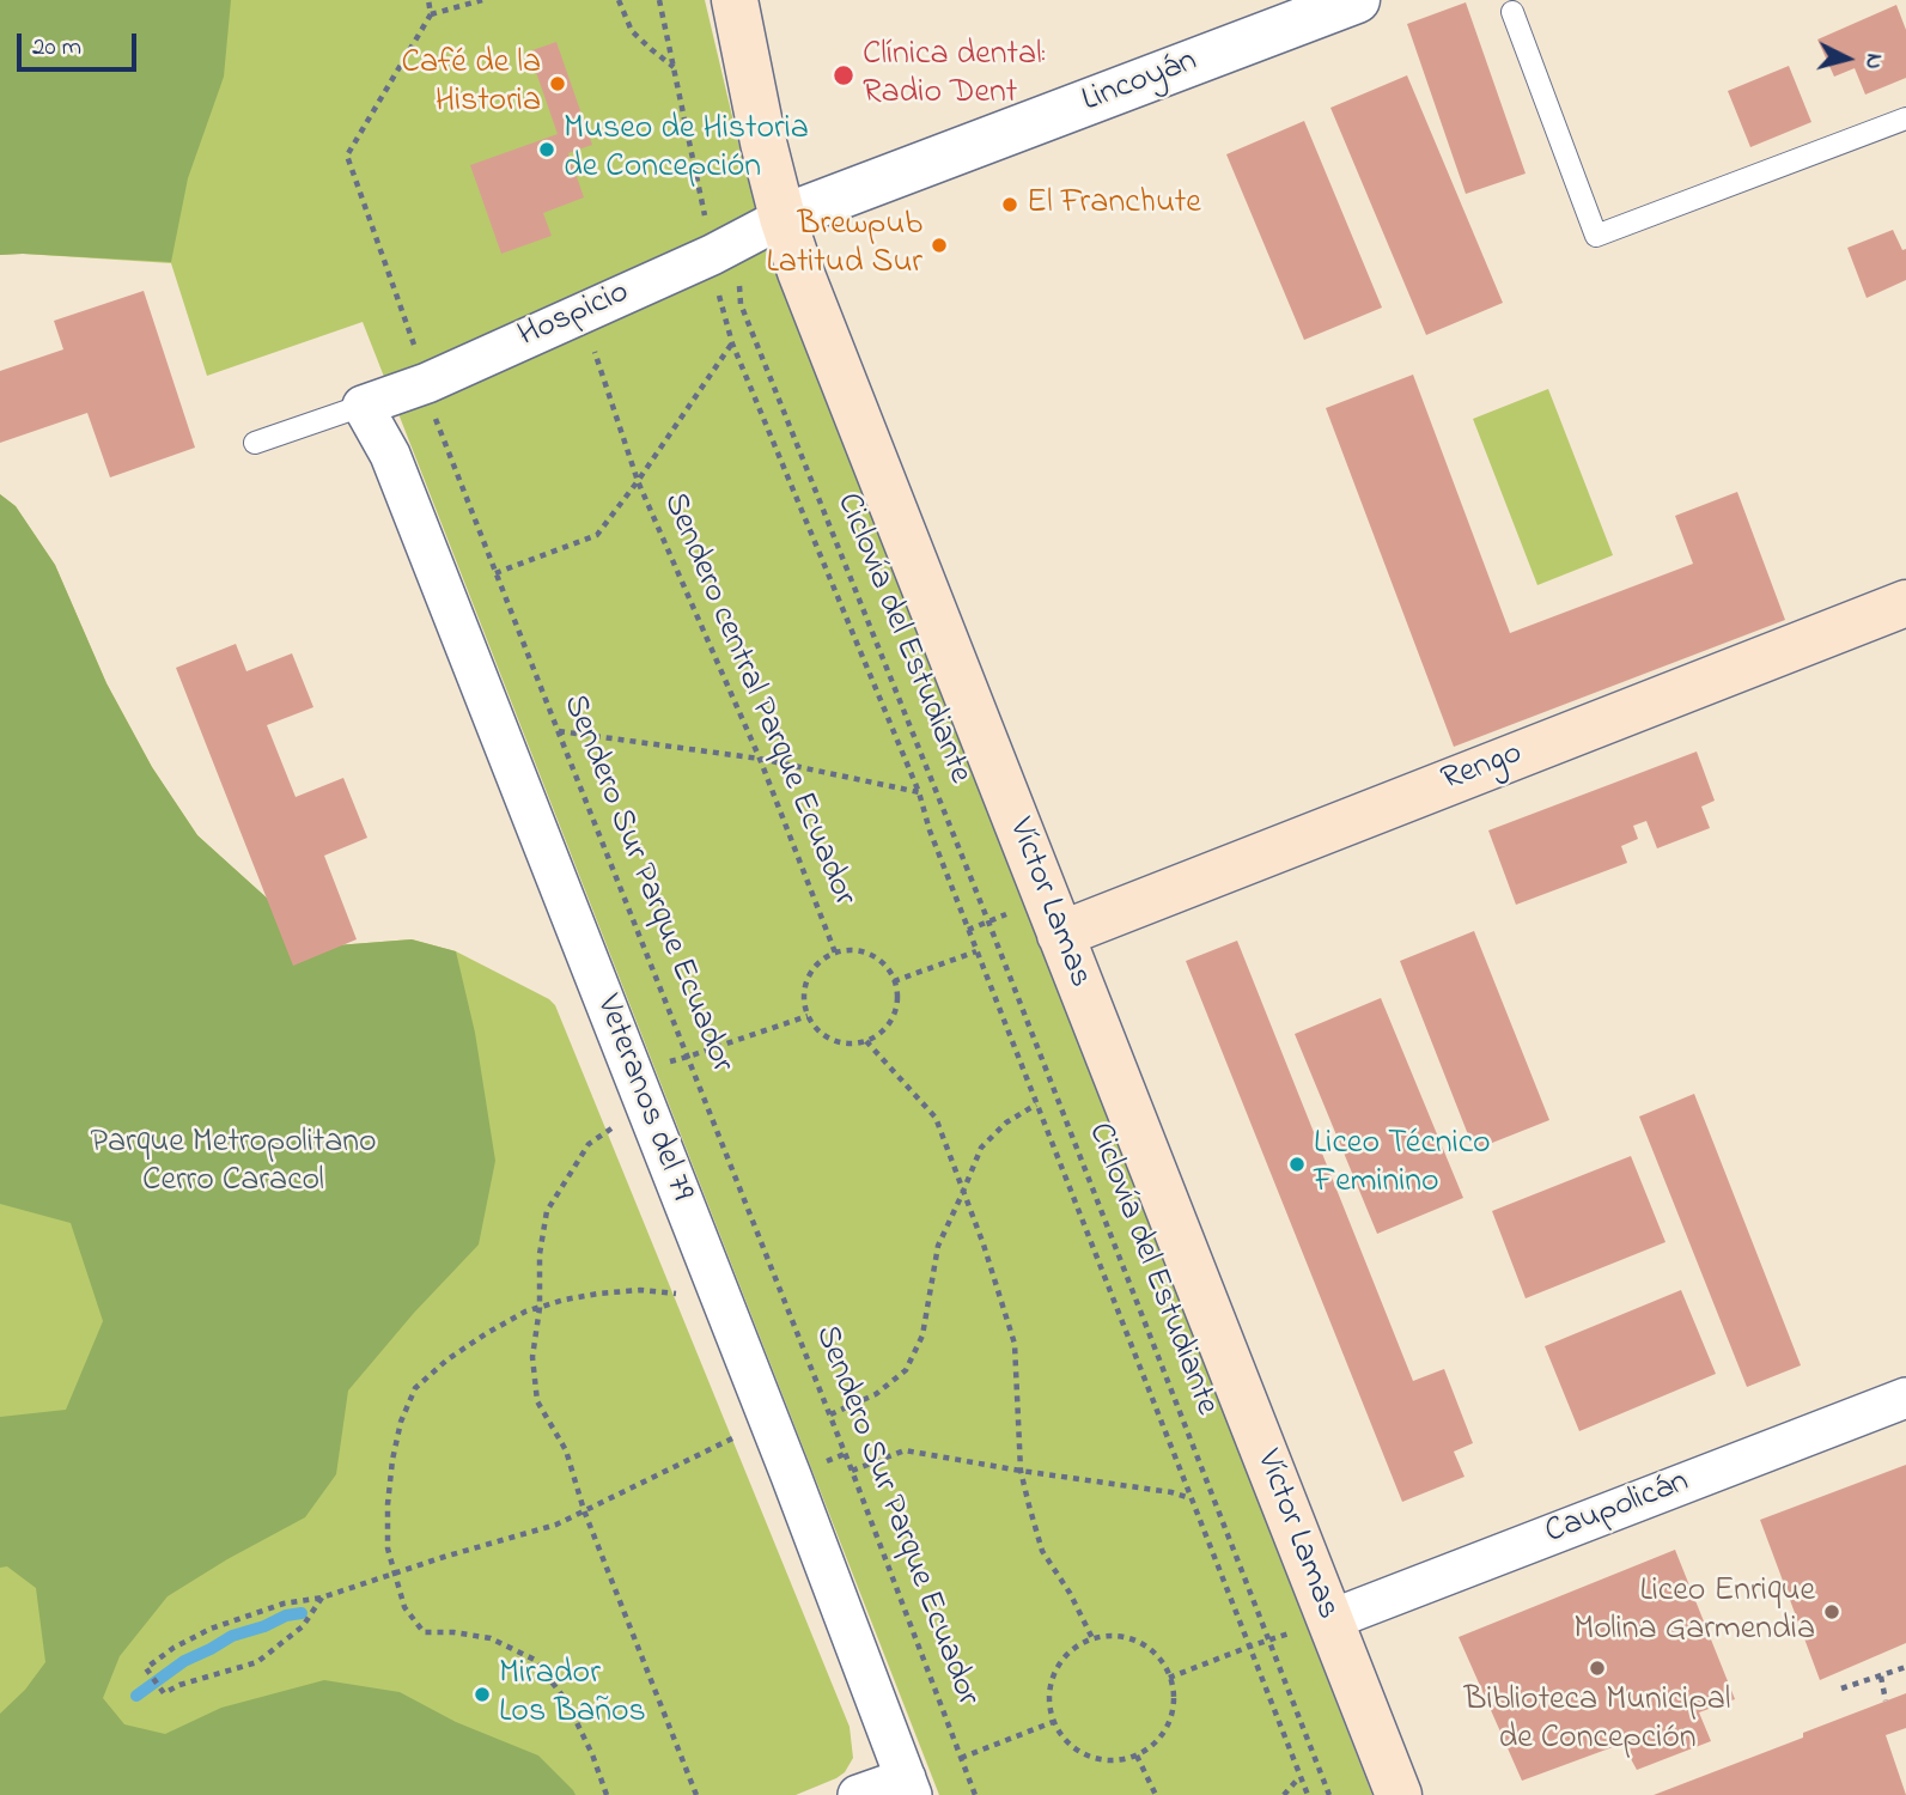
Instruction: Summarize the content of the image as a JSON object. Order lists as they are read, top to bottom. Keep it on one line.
{"streets":{"main road":["Rengo","Víctor Lamas"],"street":["Lincoyán","Hospicio","Veteranos del 79","Caupolicán"],"path":["Ciclovía del Estudiante","Sendero central Parque Ecuador","Sendero Sur Parque Ecuador"]},"crossings":[["Lincoyán","Hospicio"],["Lincoyán","Víctor Lamas"],["Hospicio","Ciclovía del Estudiante"],["Hospicio","Sendero Sur Parque Ecuador"],["Hospicio","Víctor Lamas"],["Hospicio","Veteranos del 79"],["Rengo","Víctor Lamas"],["Víctor Lamas","Caupolicán"]],"parks":["Parque Metropolitano Cerro Caracol"],"places":["Clínica dental: Radio Dent","Café de la Historia","Museo de Historia de Concepción","El Franchute","Brewpub Latitud Sur","Liceo Técnico Feminino","Liceo Enrique Molina Garmendia","Biblioteca Municipal de Concepción","Mirador Los Baños"],"scale_bar":"20 m","north":"right"}
